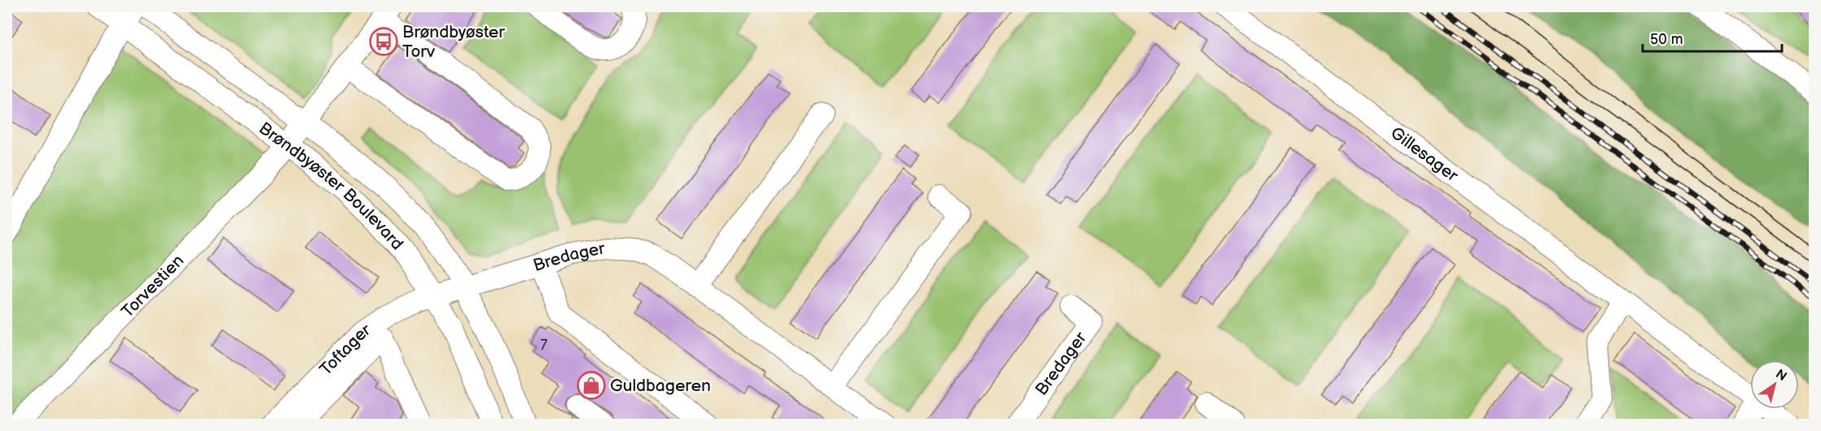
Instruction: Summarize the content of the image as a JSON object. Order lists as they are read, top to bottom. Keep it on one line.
{"streets":{"street":["Gillesager","Brøndbyøster Boulevard","Bredager","Torvestien","Toftager"]},"crossings":[["Brøndbyøster Boulevard","Bredager"],["Brøndbyøster Boulevard","Torvestien"],["Brøndbyøster Boulevard","Toftager"],["Bredager","Toftager"]],"places":{"bus stop":["Brøndbyøster Torv"],"shop":["Guldbageren"]},"house_numbers":["7"],"scale_bar":"50 m","north":"top right"}
